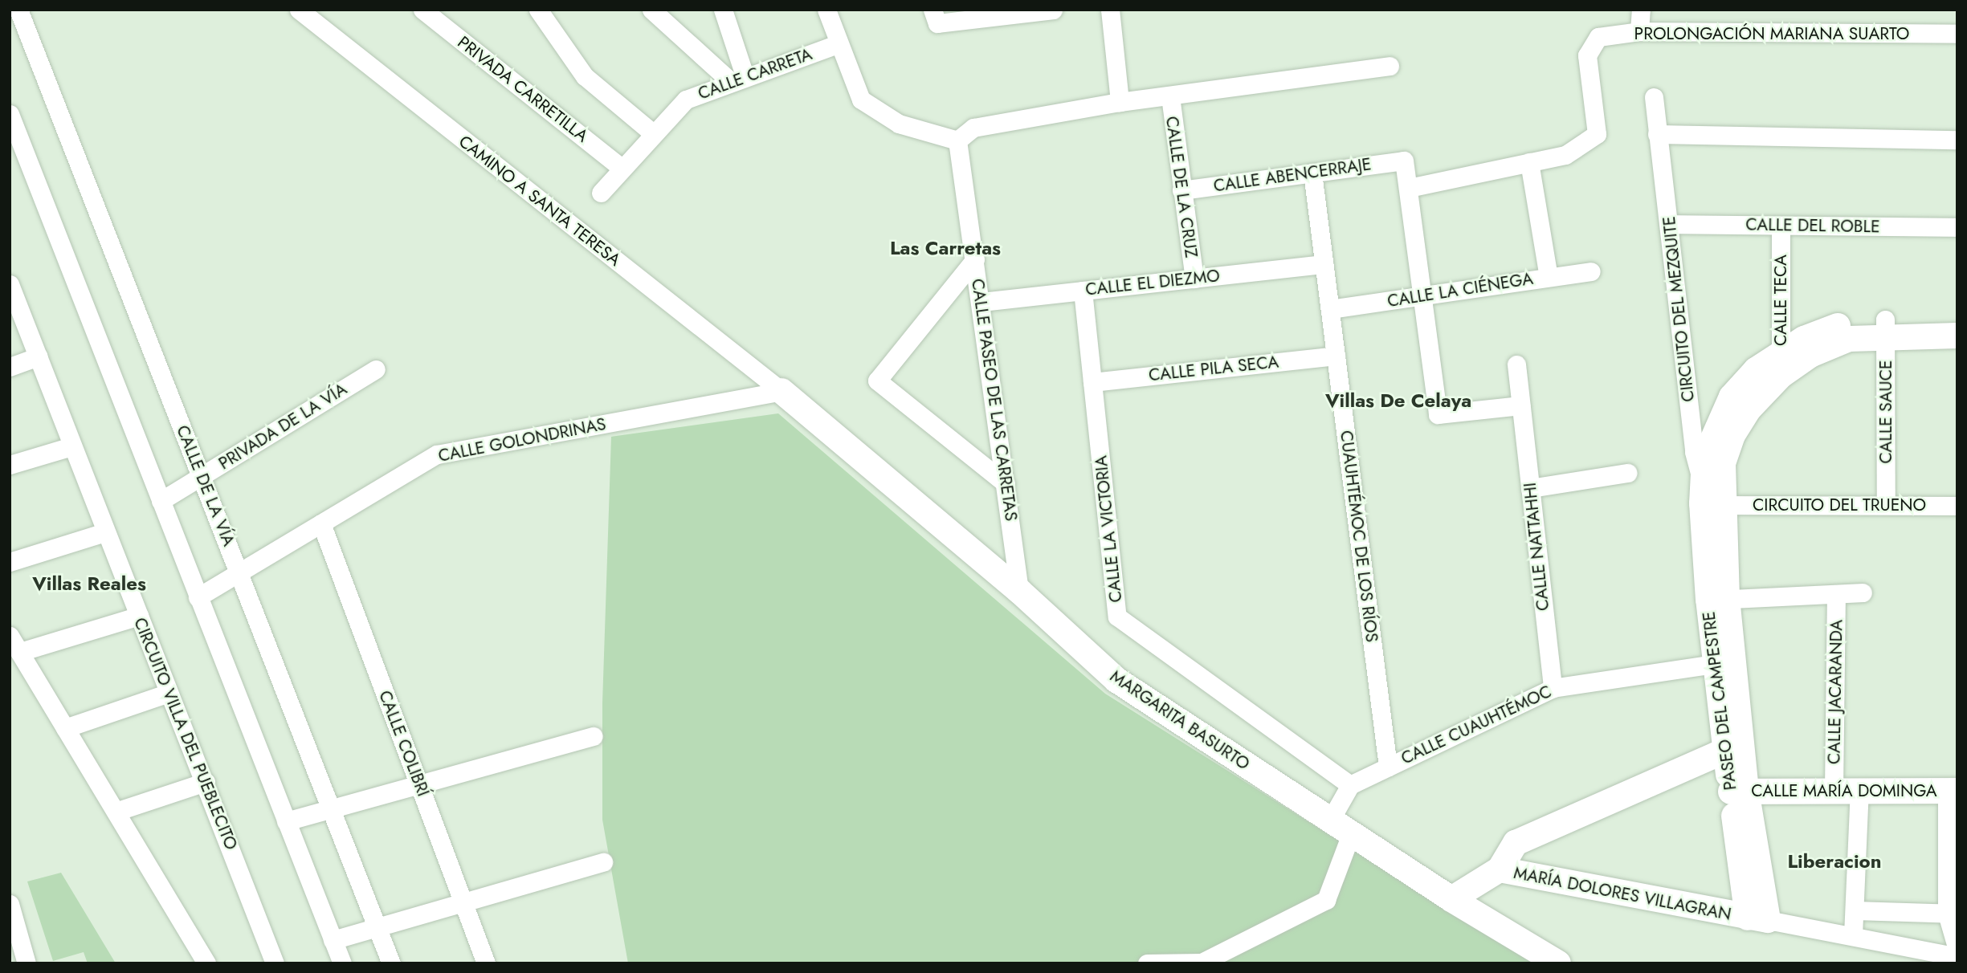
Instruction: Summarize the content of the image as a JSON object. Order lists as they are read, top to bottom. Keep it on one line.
{"streets":{"street":["PROLONGACIÓN MARIANA SUARTO","CALLE CARRETA","PRIVADA CARRETILLA","CALLE ABENCERRAJE","CALLE DE LA CRUZ","CAMINO A SANTA TERESA","CALLE DEL ROBLE","CALLE EL DIEZMO","CALLE LA CIÉNEGA","CALLE TECA","CIRCUITO DEL MEZQUITE","CALLE PILA SECA","CALLE PASEO DE LAS CARRETAS","CALLE SAUCE","PRIVADA DE LA VÍA","CALLE GOLONDRINAS","CALLE DE LA VÍA","CIRCUITO DEL TRUENO","CALLE LA VICTORIA","CUAUHTÉMOC DE LOS RÍOS","CALLE NATTAHHI","CALLE JACARANDA","PASEO DEL CAMPESTRE","MARGARITA BASURTO","CALLE CUAUHTÉMOC","CIRCUITO VILLA DEL PUEBLECITO","CALLE COLIBRÍ","CALLE MARÍA DOMINGA","MARÍA DOLORES VILLAGRAN"]},"crossings":[["CALLE CARRETA","PRIVADA CARRETILLA"],["CALLE ABENCERRAJE","CALLE DE LA CRUZ"],["CALLE ABENCERRAJE","CUAUHTÉMOC DE LOS RÍOS"],["CALLE DE LA CRUZ","CALLE EL DIEZMO"],["CAMINO A SANTA TERESA","CALLE GOLONDRINAS"],["CAMINO A SANTA TERESA","MARGARITA BASURTO"],["CALLE DEL ROBLE","CALLE TECA"],["CALLE DEL ROBLE","CIRCUITO DEL MEZQUITE"],["CALLE EL DIEZMO","CALLE PASEO DE LAS CARRETAS"],["CALLE EL DIEZMO","CALLE LA VICTORIA"],["CALLE EL DIEZMO","CUAUHTÉMOC DE LOS RÍOS"],["CALLE LA CIÉNEGA","CUAUHTÉMOC DE LOS RÍOS"],["CALLE TECA","PASEO DEL CAMPESTRE"],["CIRCUITO DEL MEZQUITE","PASEO DEL CAMPESTRE"],["CALLE PILA SECA","CALLE LA VICTORIA"],["CALLE PILA SECA","CUAUHTÉMOC DE LOS RÍOS"],["CALLE PASEO DE LAS CARRETAS","MARGARITA BASURTO"],["CALLE SAUCE","CIRCUITO DEL TRUENO"],["PRIVADA DE LA VÍA","CALLE DE LA VÍA"],["CALLE GOLONDRINAS","CALLE DE LA VÍA"],["CALLE GOLONDRINAS","MARGARITA BASURTO"],["CALLE GOLONDRINAS","CALLE COLIBRÍ"],["CIRCUITO DEL TRUENO","PASEO DEL CAMPESTRE"],["CALLE LA VICTORIA","CALLE CUAUHTÉMOC"],["CUAUHTÉMOC DE LOS RÍOS","CALLE CUAUHTÉMOC"],["CALLE NATTAHHI","CALLE CUAUHTÉMOC"],["CALLE JACARANDA","PASEO DEL CAMPESTRE"],["CALLE JACARANDA","CALLE MARÍA DOMINGA"],["PASEO DEL CAMPESTRE","CALLE CUAUHTÉMOC"],["PASEO DEL CAMPESTRE","CALLE MARÍA DOMINGA"],["PASEO DEL CAMPESTRE","MARÍA DOLORES VILLAGRAN"],["MARGARITA BASURTO","MARÍA DOLORES VILLAGRAN"]],"districts":["Las Carretas","Villas De Celaya","Villas Reales","Liberacion"]}
